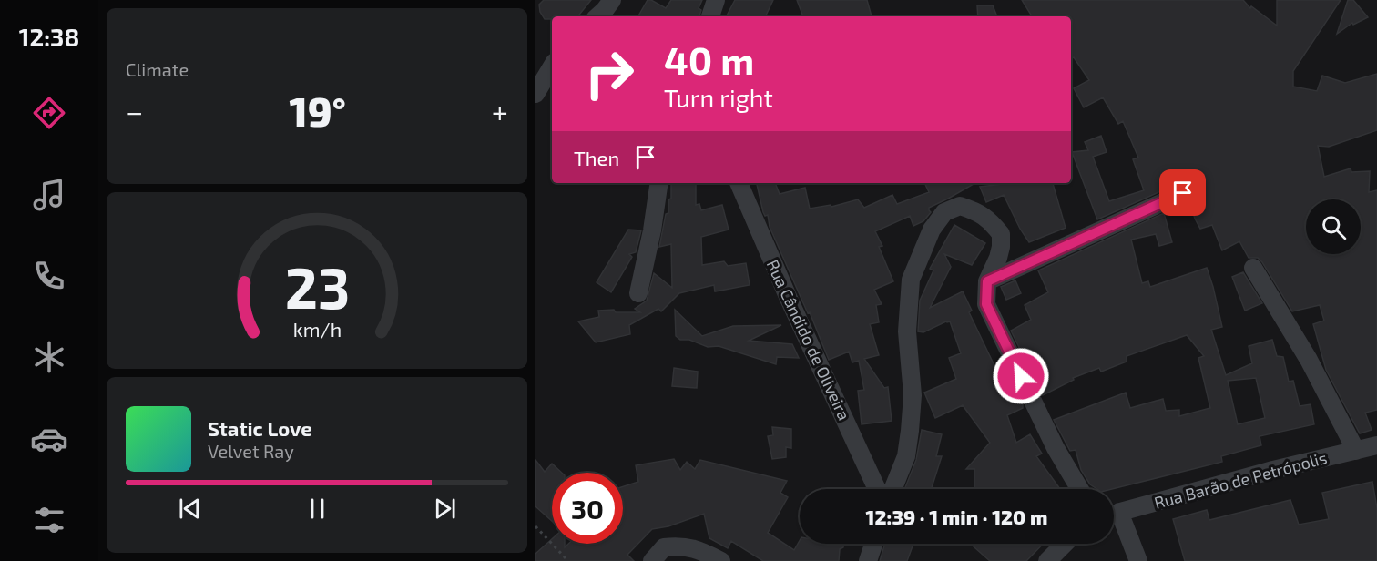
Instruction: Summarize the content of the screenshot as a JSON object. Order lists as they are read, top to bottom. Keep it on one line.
{"streets":{"street":["Rua Cândido de Oliveira","Rua Barão de Petrópolis"]},"page":{"tabs":"12:38","tile":"Climate","turn":["40 m","Turn right"],"heat":["−","19°","+"],"then":"Then","song":["Static Love","Velvet Ray"],"limit":"30","trip":"12:39 · 1 min · 120 m","gauge":["23","km/h"]}}
